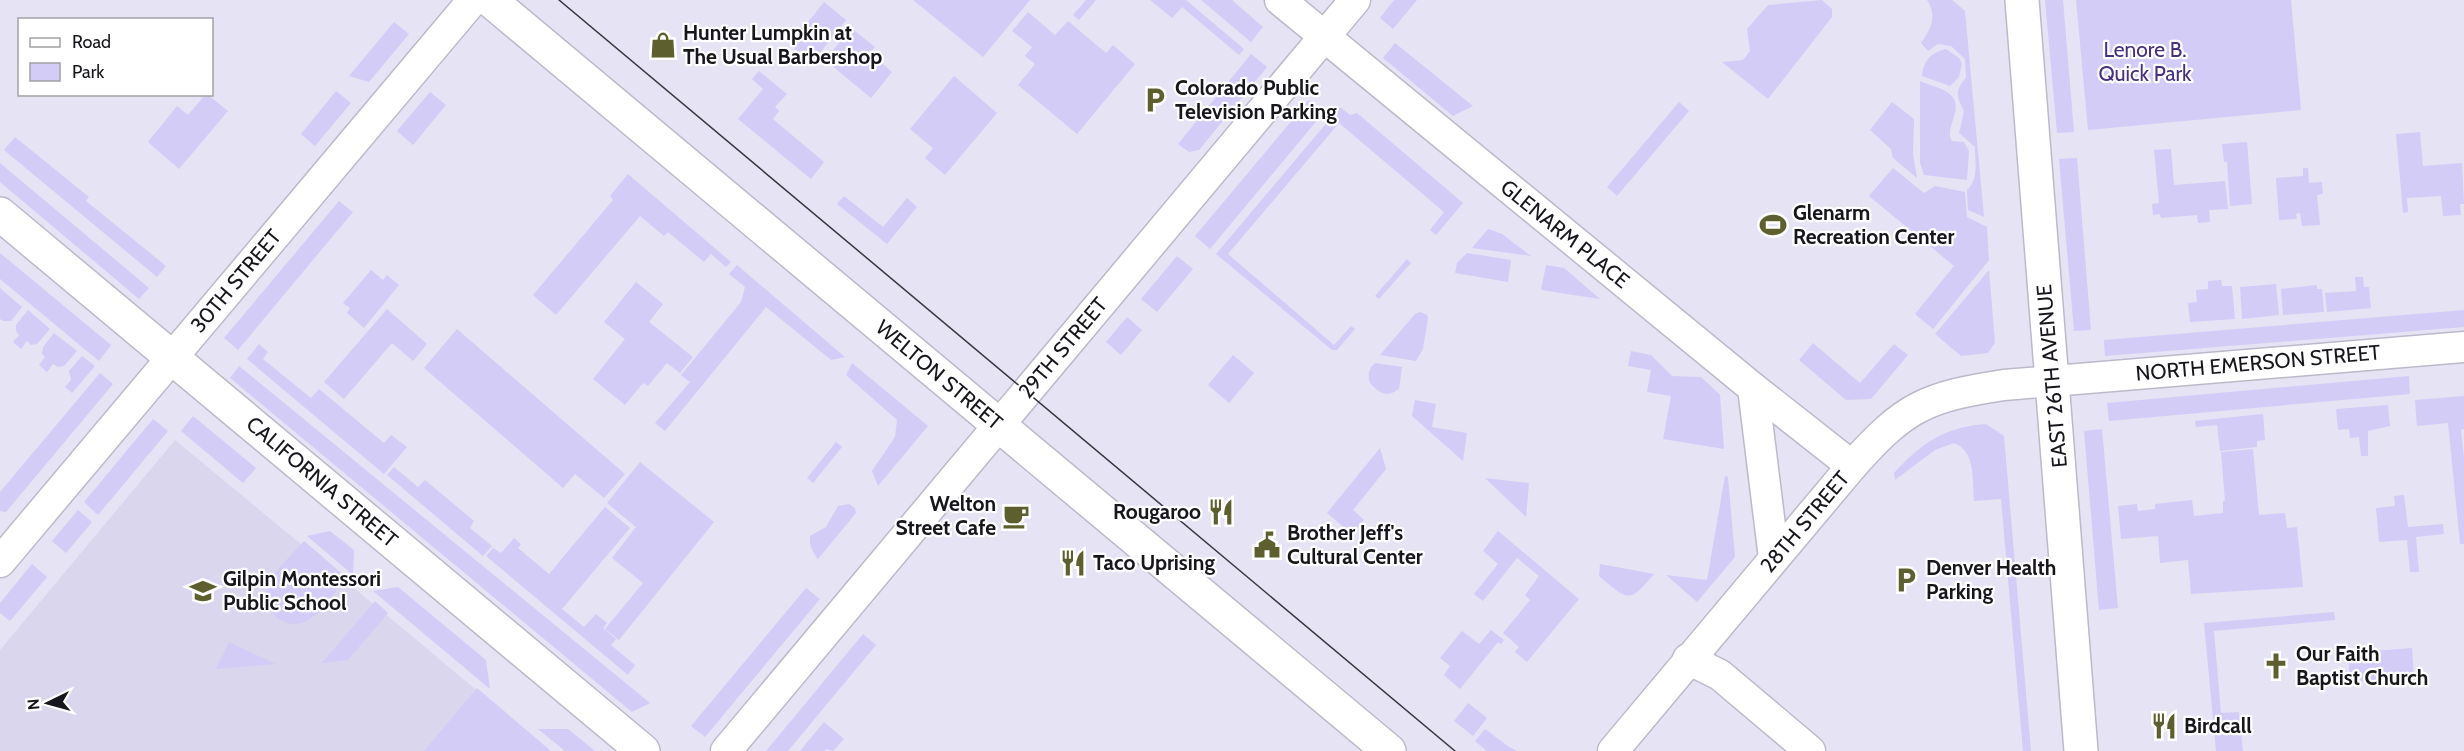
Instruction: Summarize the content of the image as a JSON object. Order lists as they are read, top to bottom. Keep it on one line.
{"streets":{"street":["GLENARM PLACE","30TH STREET","29TH STREET","NORTH EMERSON STREET","WELTON STREET","EAST 26TH AVENUE","CALIFORNIA STREET","28TH STREET"]},"crossings":[["GLENARM PLACE","29TH STREET"],["GLENARM PLACE","28TH STREET"],["30TH STREET","CALIFORNIA STREET"],["29TH STREET","WELTON STREET"],["NORTH EMERSON STREET","EAST 26TH AVENUE"],["NORTH EMERSON STREET","28TH STREET"],["EAST 26TH AVENUE","28TH STREET"]],"parks":["Lenore B. Quick Park"],"places":{"shop":["Hunter Lumpkin at The Usual Barbershop"],"parking":["Colorado Public Television Parking","Denver Health Parking"],"sports":["Glenarm Recreation Center"],"restaurant":["Rougaroo","Taco Uprising","Birdcall"],"cafe":["Welton Street Cafe"],"public building":["Brother Jeff's Cultural Center"],"school or university":["Gilpin Montessori Public School"],"church":["Our Faith Baptist Church"]},"legend":["Road","Park"],"north":"left"}
